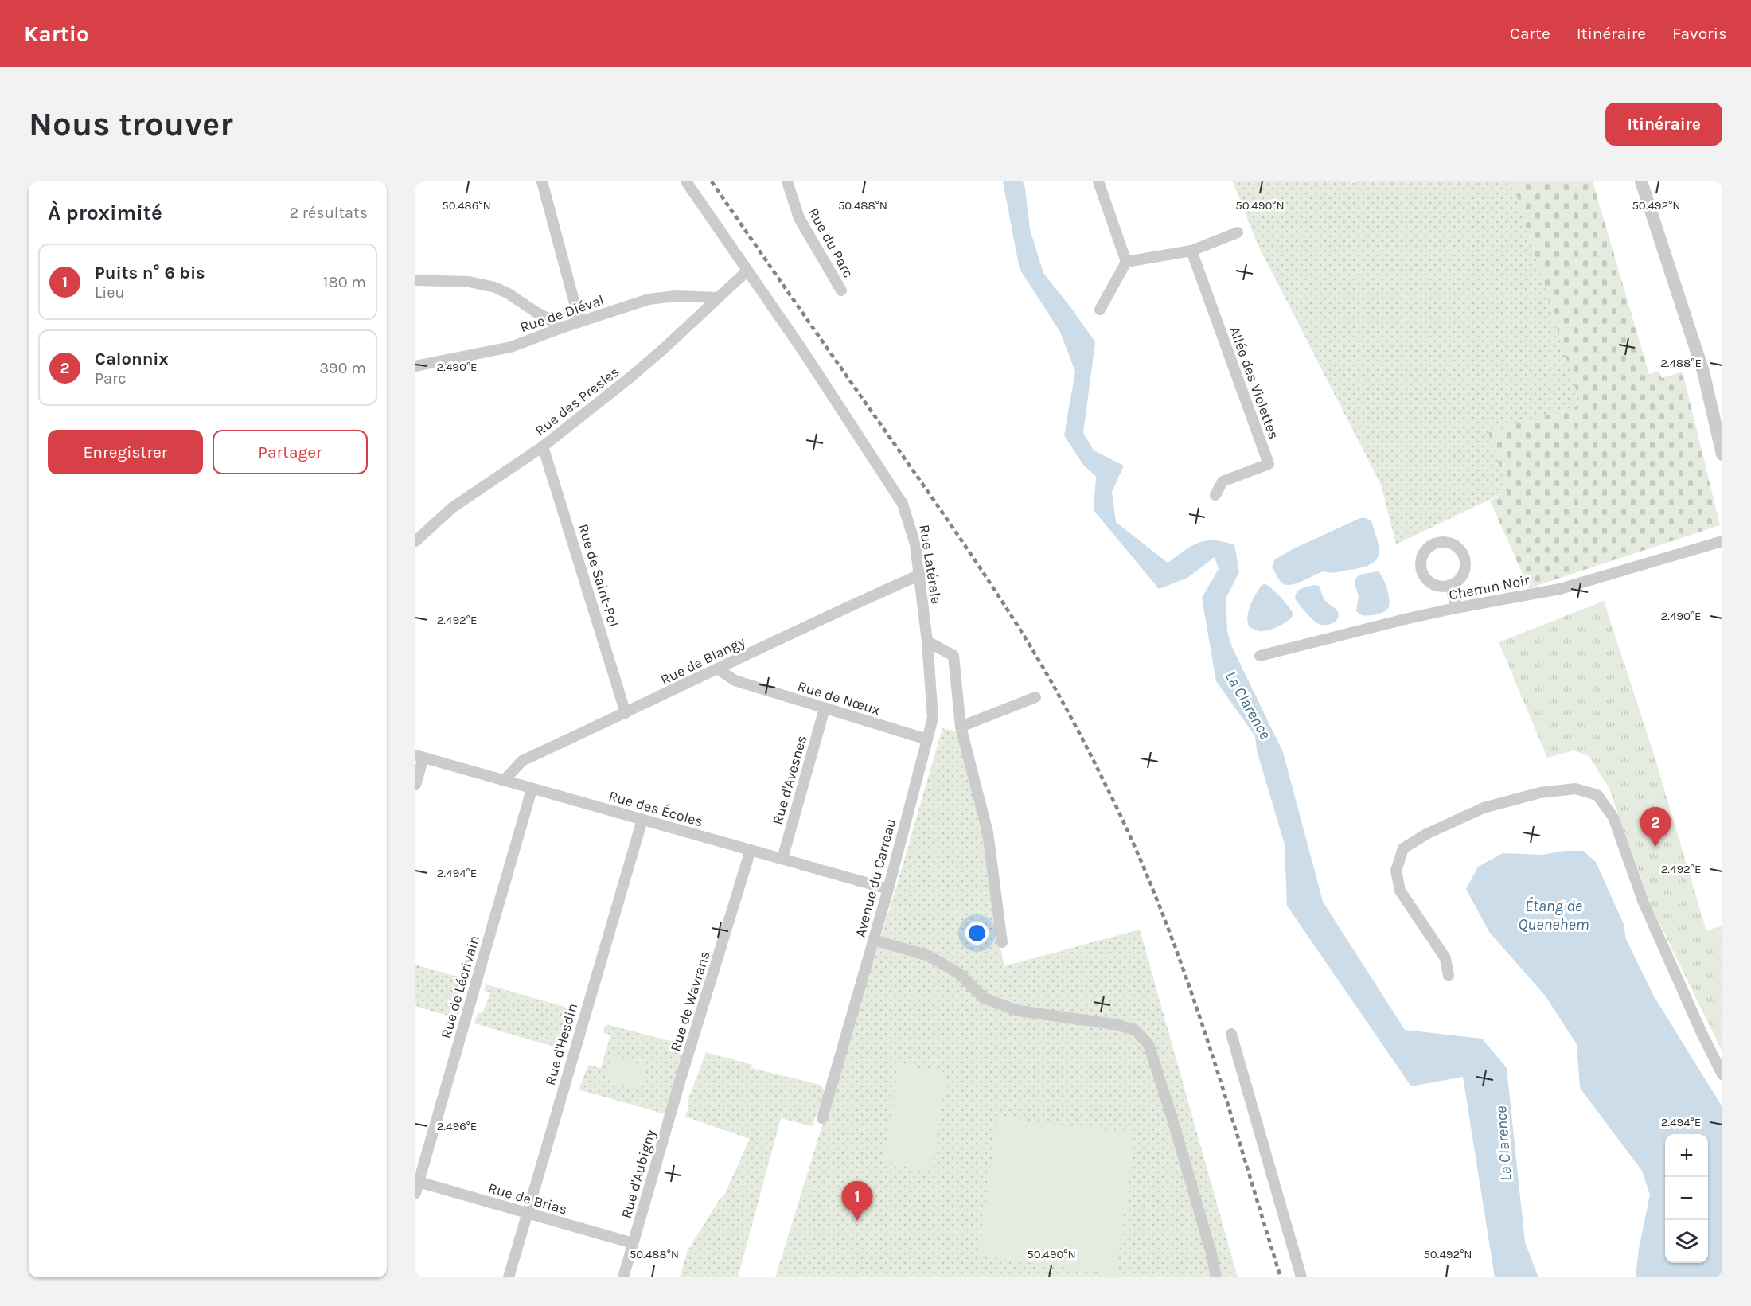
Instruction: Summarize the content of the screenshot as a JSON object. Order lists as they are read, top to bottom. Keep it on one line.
{"streets":{"street":["Rue du Parc","Rue de Diéval","Allée des Violettes","Rue des Presles","Rue Latérale","Rue de Saint-Pol","Chemin Noir","Rue de Blangy","Rue de Nœux","Rue d'Avesnes","Rue des Écoles","Avenue du Carreau","Rue de Lécrivain","Rue de Wavrans","Rue d'Hesdin","Rue d'Aubigny","Rue de Brias"]},"crossings":[["Rue de Diéval","Rue des Presles"],["Rue des Presles","Rue Latérale"],["Rue des Presles","Rue de Saint-Pol"],["Rue Latérale","Rue de Blangy"],["Rue Latérale","Avenue du Carreau"],["Rue de Saint-Pol","Rue de Blangy"],["Rue de Blangy","Rue de Nœux"],["Rue de Blangy","Rue des Écoles"],["Rue de Nœux","Rue d'Avesnes"],["Rue de Nœux","Avenue du Carreau"],["Rue d'Avesnes","Rue des Écoles"],["Rue des Écoles","Avenue du Carreau"],["Rue des Écoles","Rue de Lécrivain"],["Rue des Écoles","Rue de Wavrans"],["Rue des Écoles","Rue d'Hesdin"],["Rue de Lécrivain","Rue de Brias"],["Rue de Wavrans","Rue d'Aubigny"],["Rue d'Hesdin","Rue de Brias"],["Rue d'Aubigny","Rue de Brias"]],"water":["La Clarence","Étang de Quenehem"],"page":{"header":"Kartio","nav":["Carte","Itinéraire","Favoris"],"buttons":["Itinéraire",["Enregistrer","Partager"]],"title":"Nous trouver","heading":["À proximité","2 résultats"],"list":[{"mark":"1","name":"Puits n° 6 bis","note":"Lieu","value":"180 m"},{"mark":"2","name":"Calonnix","note":"Parc","value":"390 m"}],"pins":["2","1"],"map_buttons":["+","−"]},"coordinates":["50.486°N","50.488°N","50.490°N","50.492°N","2.488°E","2.490°E","2.492°E","2.494°E","2.496°E"]}
